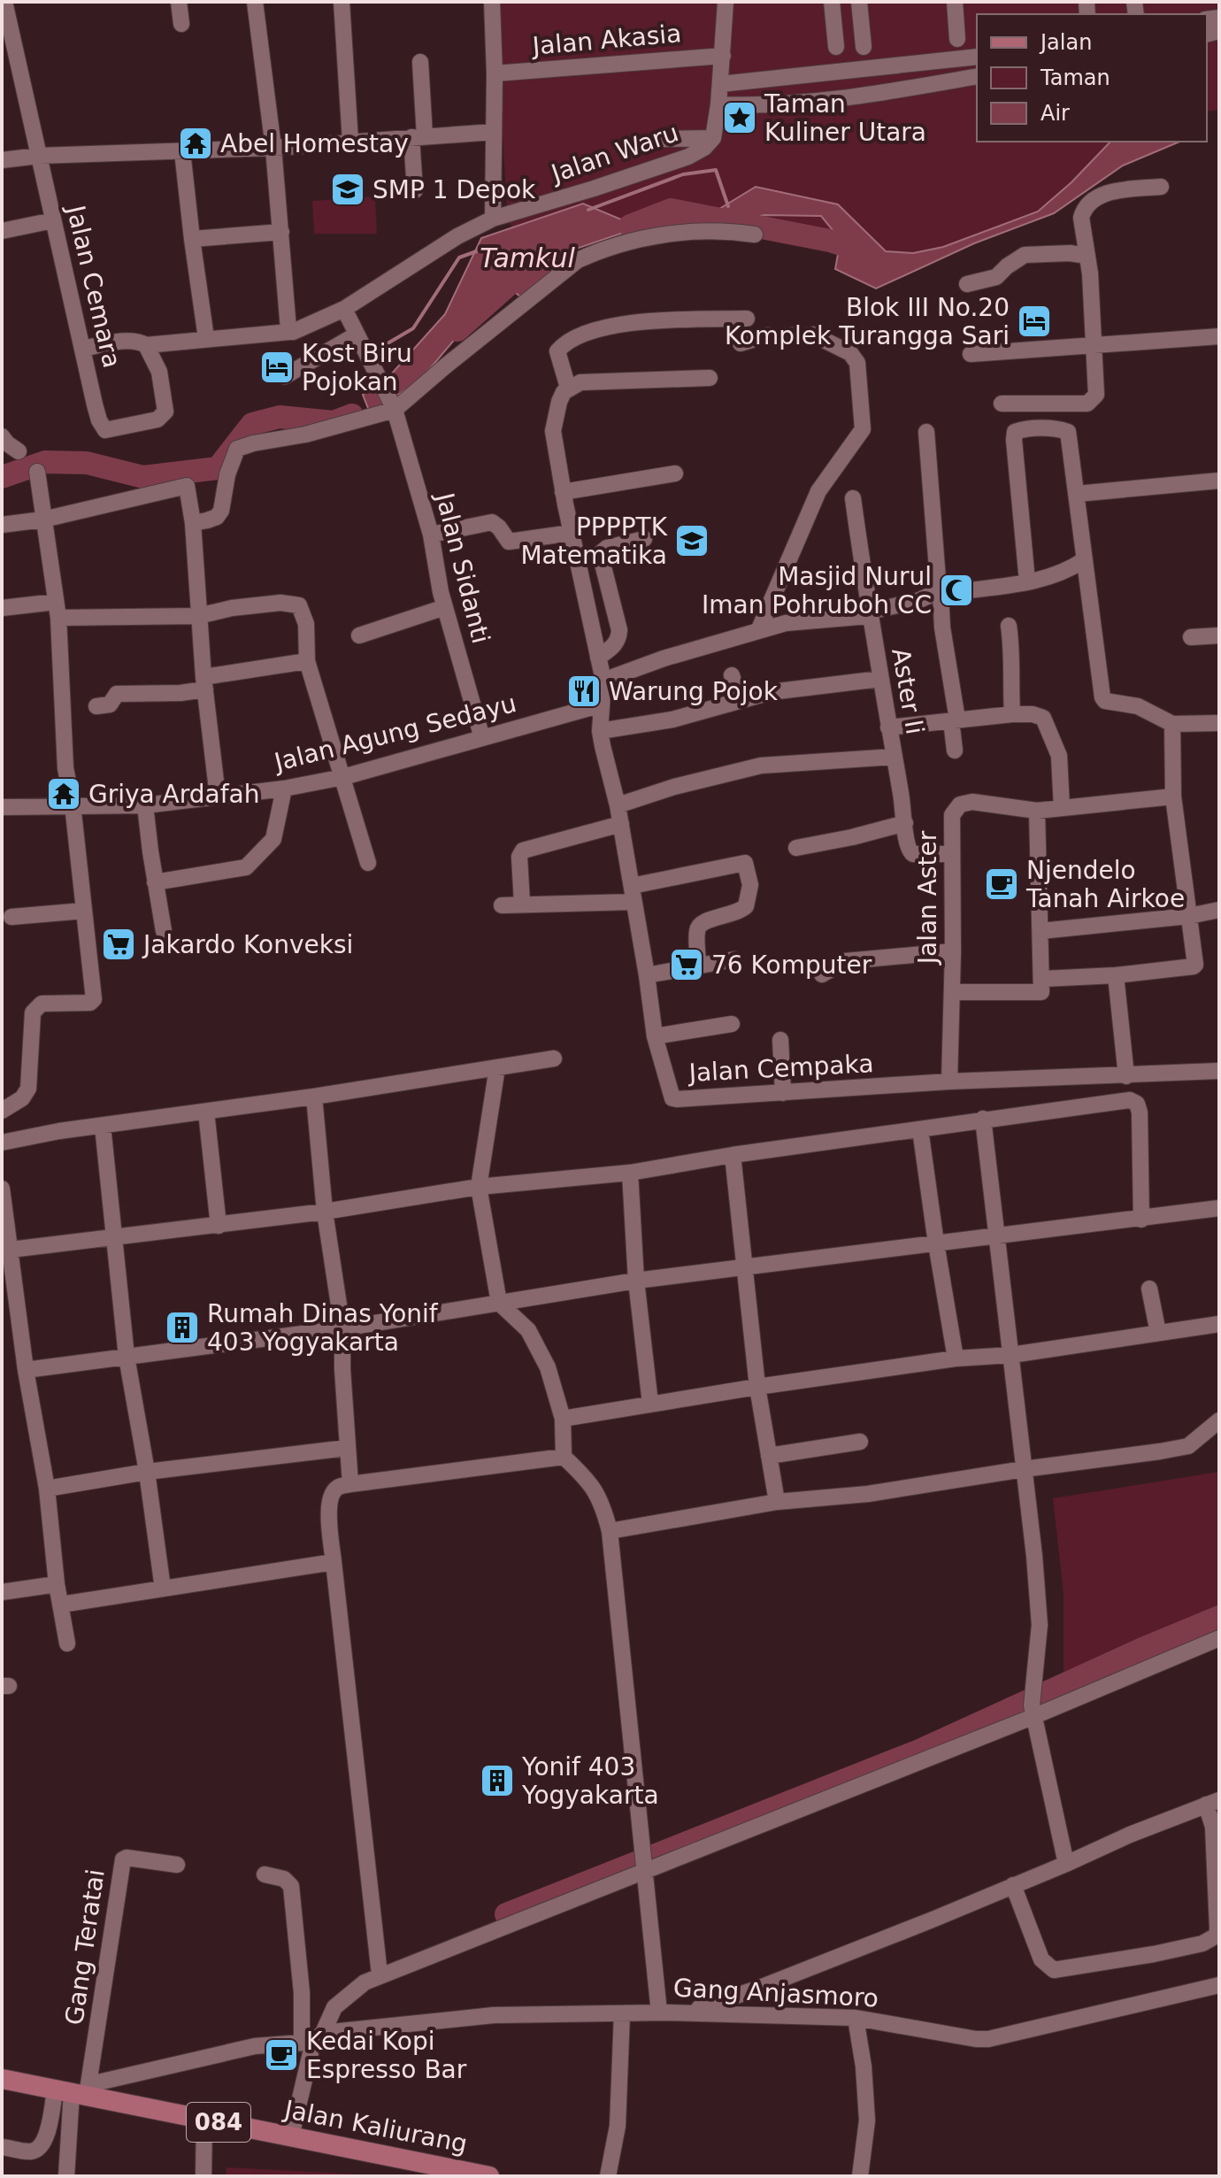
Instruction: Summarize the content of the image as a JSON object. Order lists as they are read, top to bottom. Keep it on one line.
{"streets":{"main road":["084","Jalan Kaliurang"],"street":["Jalan Akasia","Jalan Waru","Jalan Cemara","Jalan Sidanti","Aster Ii","Jalan Agung Sedayu","Jalan Aster","Jalan Cempaka","Gang Teratai","Gang Anjasmoro"]},"crossings":[["Jalan Akasia","Jalan Waru"],["Jalan Waru","Jalan Cemara"],["Jalan Sidanti","Jalan Agung Sedayu"],["Aster Ii","Jalan Agung Sedayu"],["Aster Ii","Jalan Aster"],["Jalan Agung Sedayu","Jalan Cempaka"],["Jalan Aster","Jalan Cempaka"],["Gang Teratai","Gang Anjasmoro"],["Gang Teratai","Jalan Kaliurang"],["Gang Anjasmoro","Jalan Kaliurang"]],"water":["Tamkul"],"places":{"place":["Taman Kuliner Utara"],"temple":["Abel Homestay","Griya Ardafah"],"school or university":["SMP 1 Depok","PPPPTK Matematika"],"hotel":["Blok III No.20 Komplek Turangga Sari","Kost Biru Pojokan"],"mosque":["Masjid Nurul Iman Pohruboh CC"],"restaurant":["Warung Pojok"],"cafe":["Njendelo Tanah Airkoe","Kedai Kopi Espresso Bar"],"supermarket":["Jakardo Konveksi","76 Komputer"],"building":["Rumah Dinas Yonif 403 Yogyakarta","Yonif 403 Yogyakarta"]},"legend":["Jalan","Taman","Air"]}
